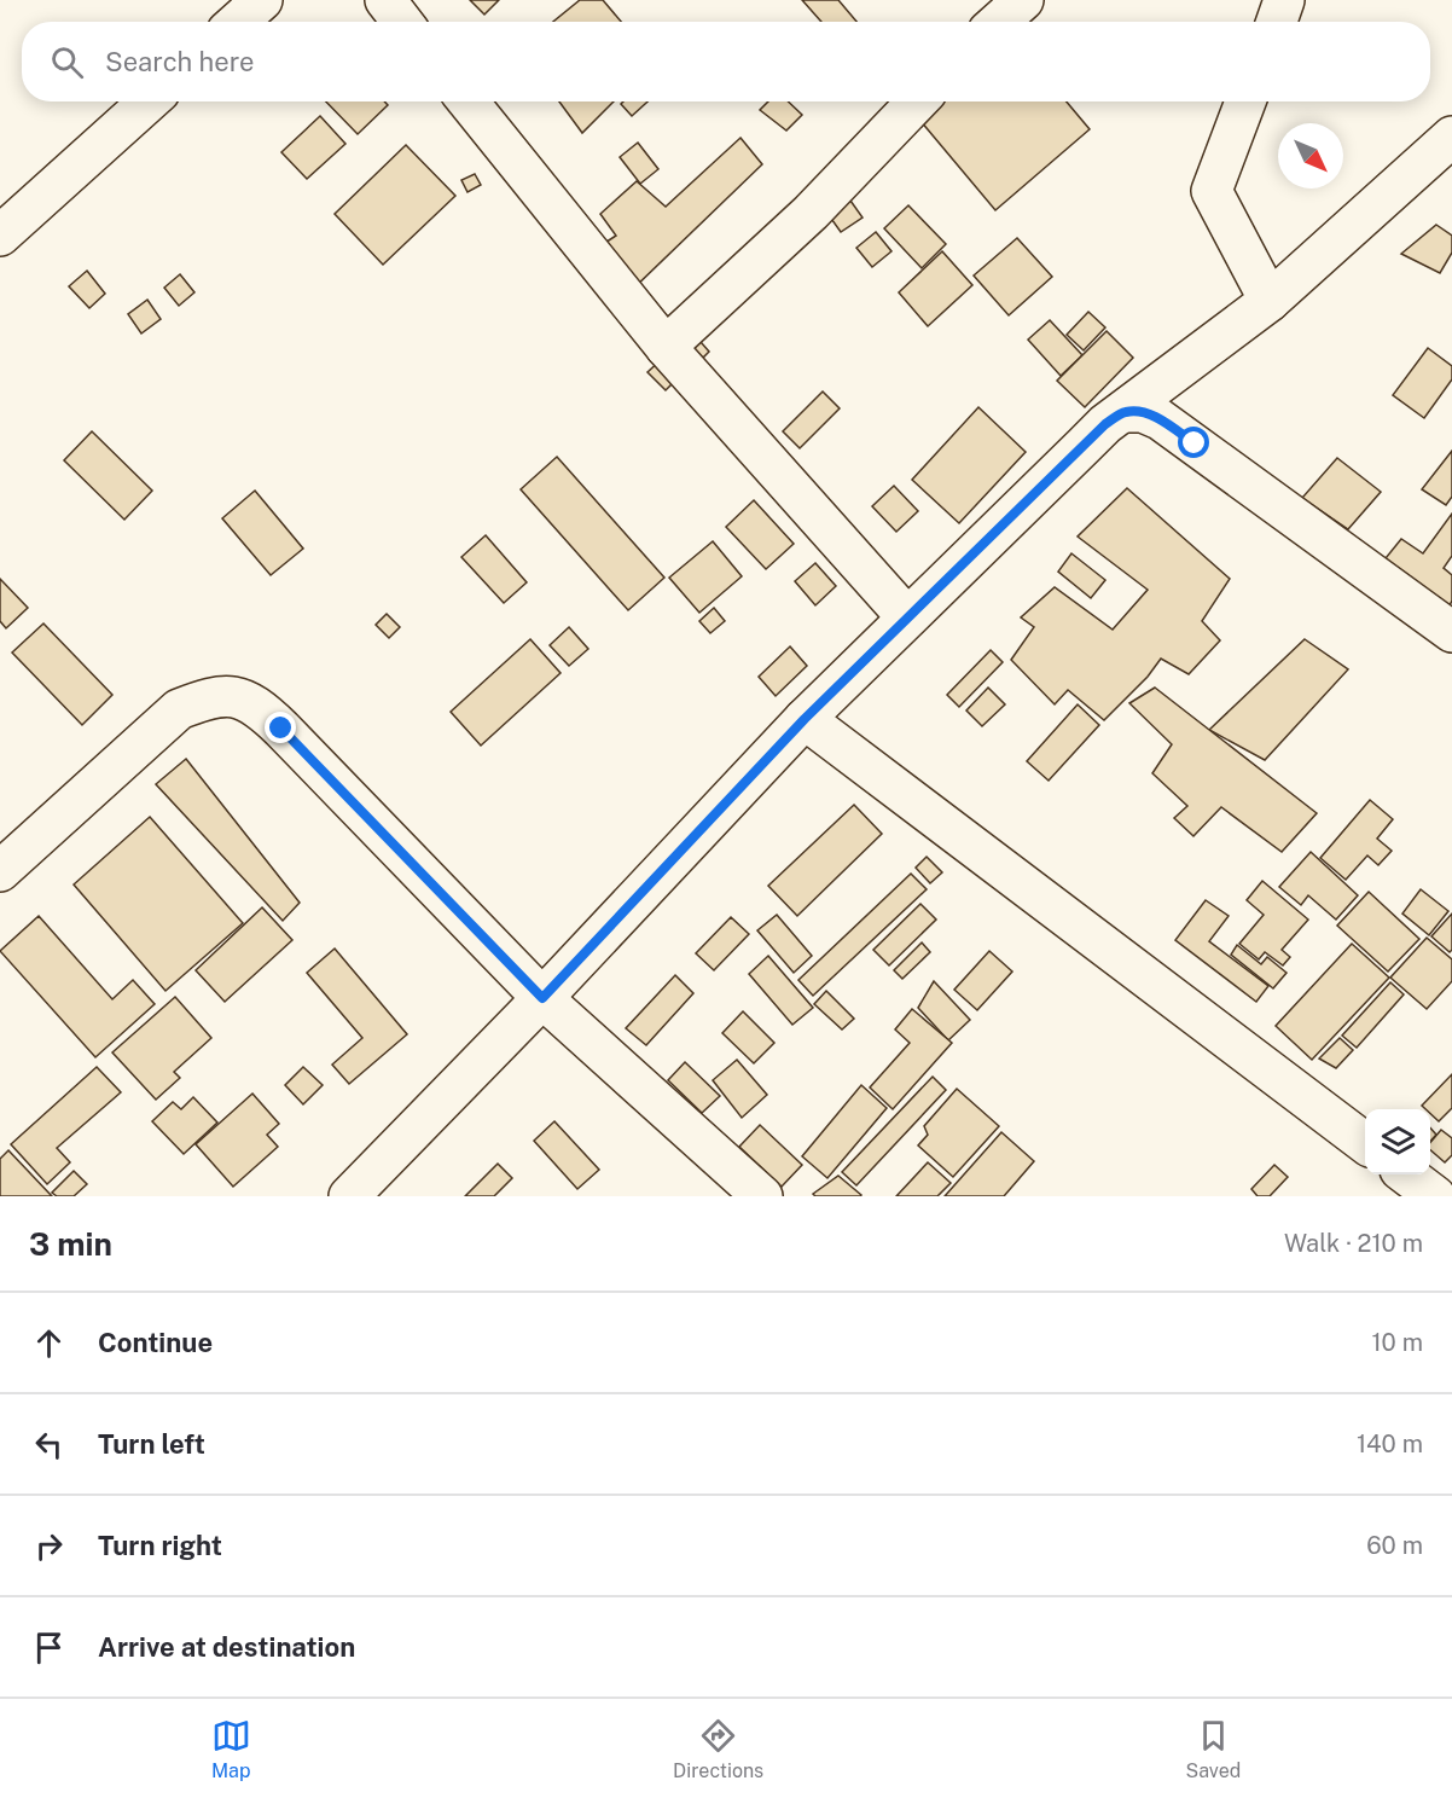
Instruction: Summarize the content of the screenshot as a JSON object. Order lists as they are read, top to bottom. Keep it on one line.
{"north":"bottom right","page":{"search":"Search here","heading":["3 min","Walk · 210 m"],"list":[["Continue","10 m"],["Turn left","140 m"],["Turn right","60 m"],"Arrive at destination"],"nav":["Map","Directions","Saved"]}}
